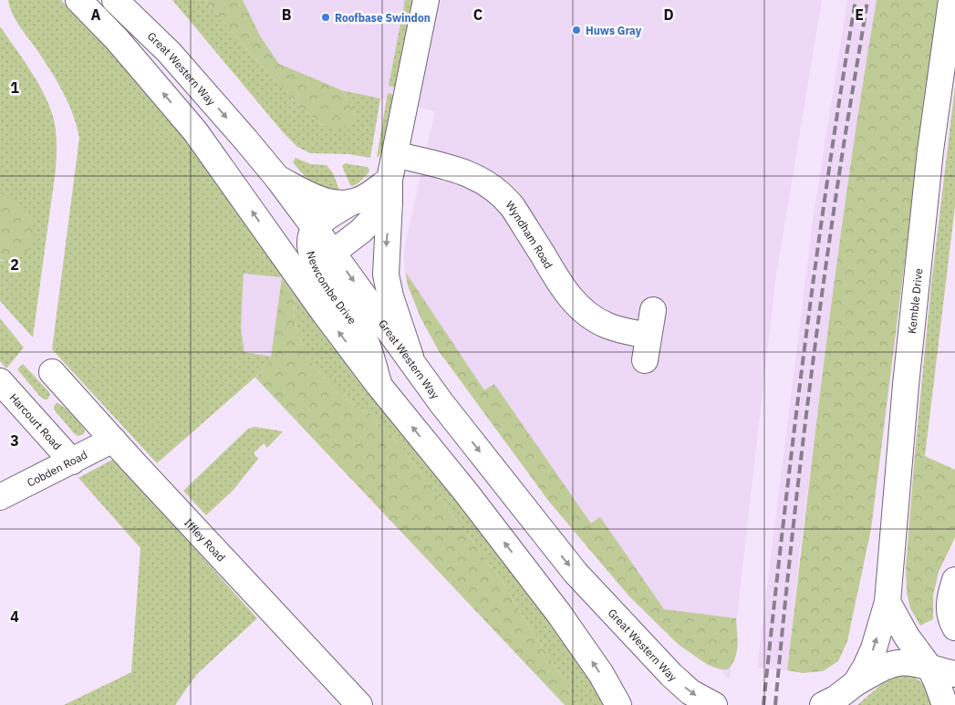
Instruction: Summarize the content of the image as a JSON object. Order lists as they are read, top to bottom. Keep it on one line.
{"streets":{"main road":["Great Western Way","Wyndham Road","Newcombe Drive","Kemble Drive","Harcourt Road","Cobden Road","Iffley Road"]},"crossings":[["Great Western Way","Newcombe Drive"],["Harcourt Road","Cobden Road"],["Cobden Road","Iffley Road"]],"places":["Roofbase Swindon","Huws Gray"],"grid":{"columns":["A","B","C","D","E"],"rows":["1","2","3","4"]}}
